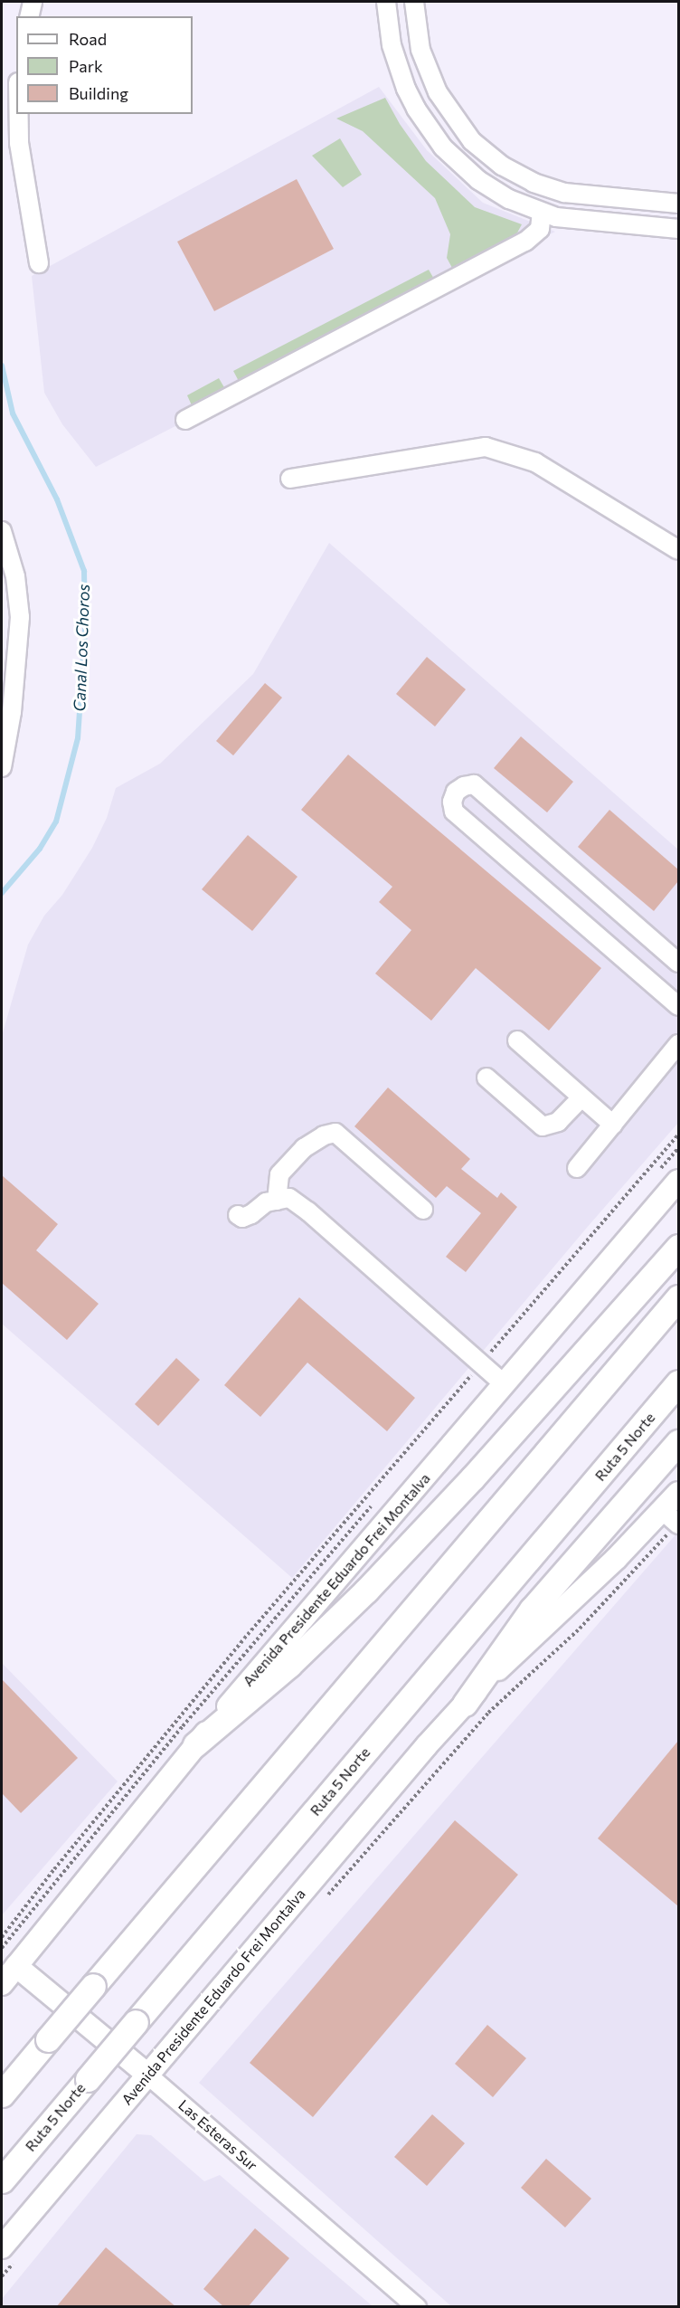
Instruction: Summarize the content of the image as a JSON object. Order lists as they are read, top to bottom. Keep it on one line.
{"streets":{"highway":["Ruta 5 Norte"],"main road":["Avenida Presidente Eduardo Frei Montalva","Las Esteras Sur"]},"crossings":[["Avenida Presidente Eduardo Frei Montalva","Las Esteras Sur"]],"water":["Canal Los Choros"],"legend":["Road","Park","Building"]}
